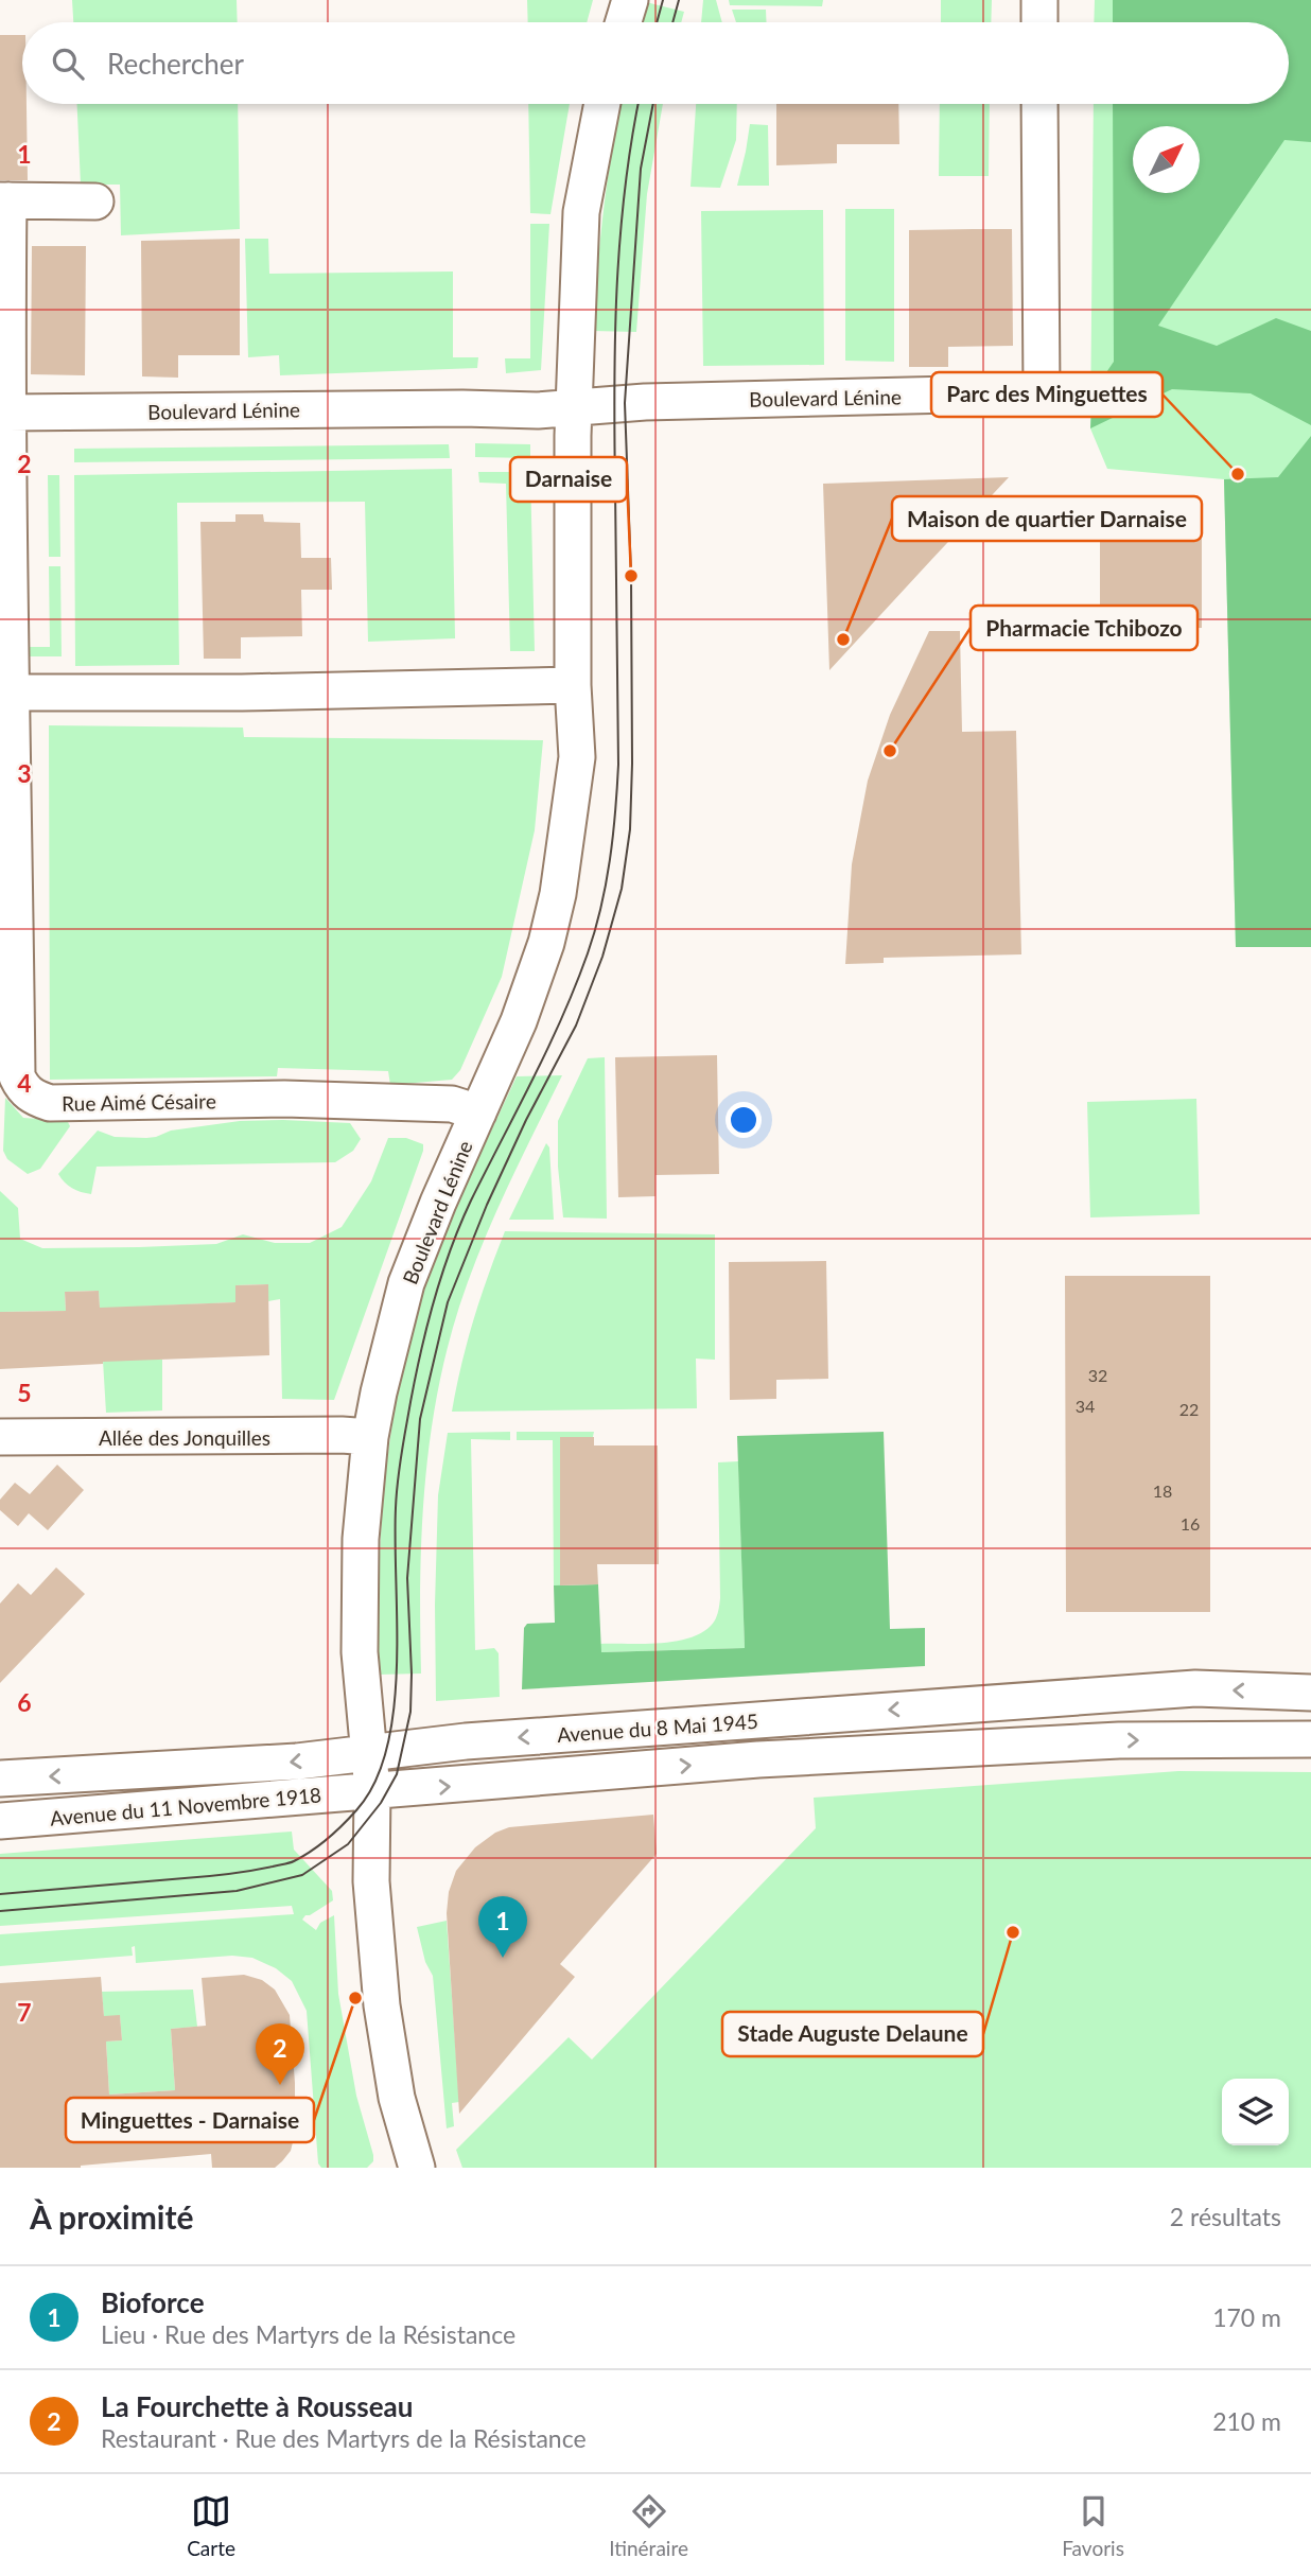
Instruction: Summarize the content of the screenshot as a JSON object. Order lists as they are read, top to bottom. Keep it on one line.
{"streets":{"street":["Boulevard Lénine","Rue Aimé Césaire","Allée des Jonquilles","Avenue du 8 Mai 1945","Avenue du 11 Novembre 1918"]},"crossings":[["Boulevard Lénine","Rue Aimé Césaire"],["Boulevard Lénine","Allée des Jonquilles"],["Boulevard Lénine","Avenue du 8 Mai 1945"],["Boulevard Lénine","Avenue du 11 Novembre 1918"],["Avenue du 8 Mai 1945","Avenue du 11 Novembre 1918"]],"places":["Parc des Minguettes","Darnaise","Maison de quartier Darnaise","Pharmacie Tchibozo","Stade Auguste Delaune","Minguettes - Darnaise"],"house_numbers":["32","34","22","18","16"],"north":"top right","page":{"search":"Rechercher","pins":["1","2"],"heading":["À proximité","2 résultats"],"list":[{"mark":"1","name":"Bioforce","note":"Lieu · Rue des Martyrs de la Résistance","value":"170 m"},{"mark":"2","name":"La Fourchette à Rousseau","note":"Restaurant · Rue des Martyrs de la Résistance","value":"210 m"}],"nav":["Carte","Itinéraire","Favoris"]},"grid":{"rows":["1","2","3","4","5","6","7"]}}
